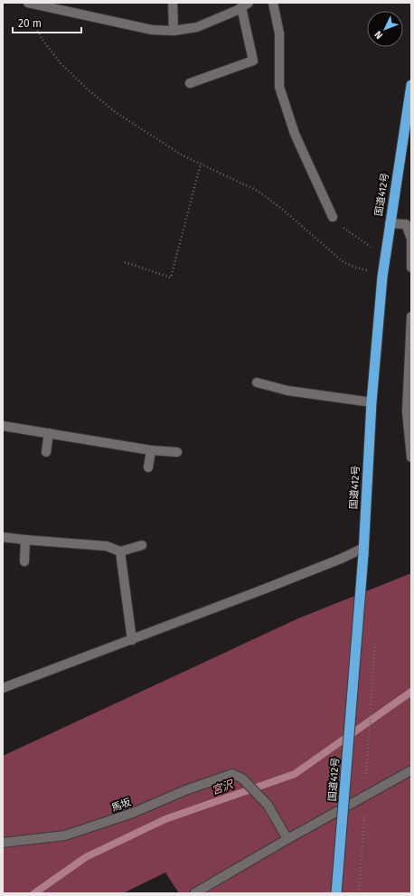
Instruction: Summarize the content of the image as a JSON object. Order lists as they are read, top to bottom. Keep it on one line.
{"streets":{"highway":["国道412号"],"street":["馬坂"]},"water":["宮沢"],"scale_bar":"20 m","north":"bottom left"}
